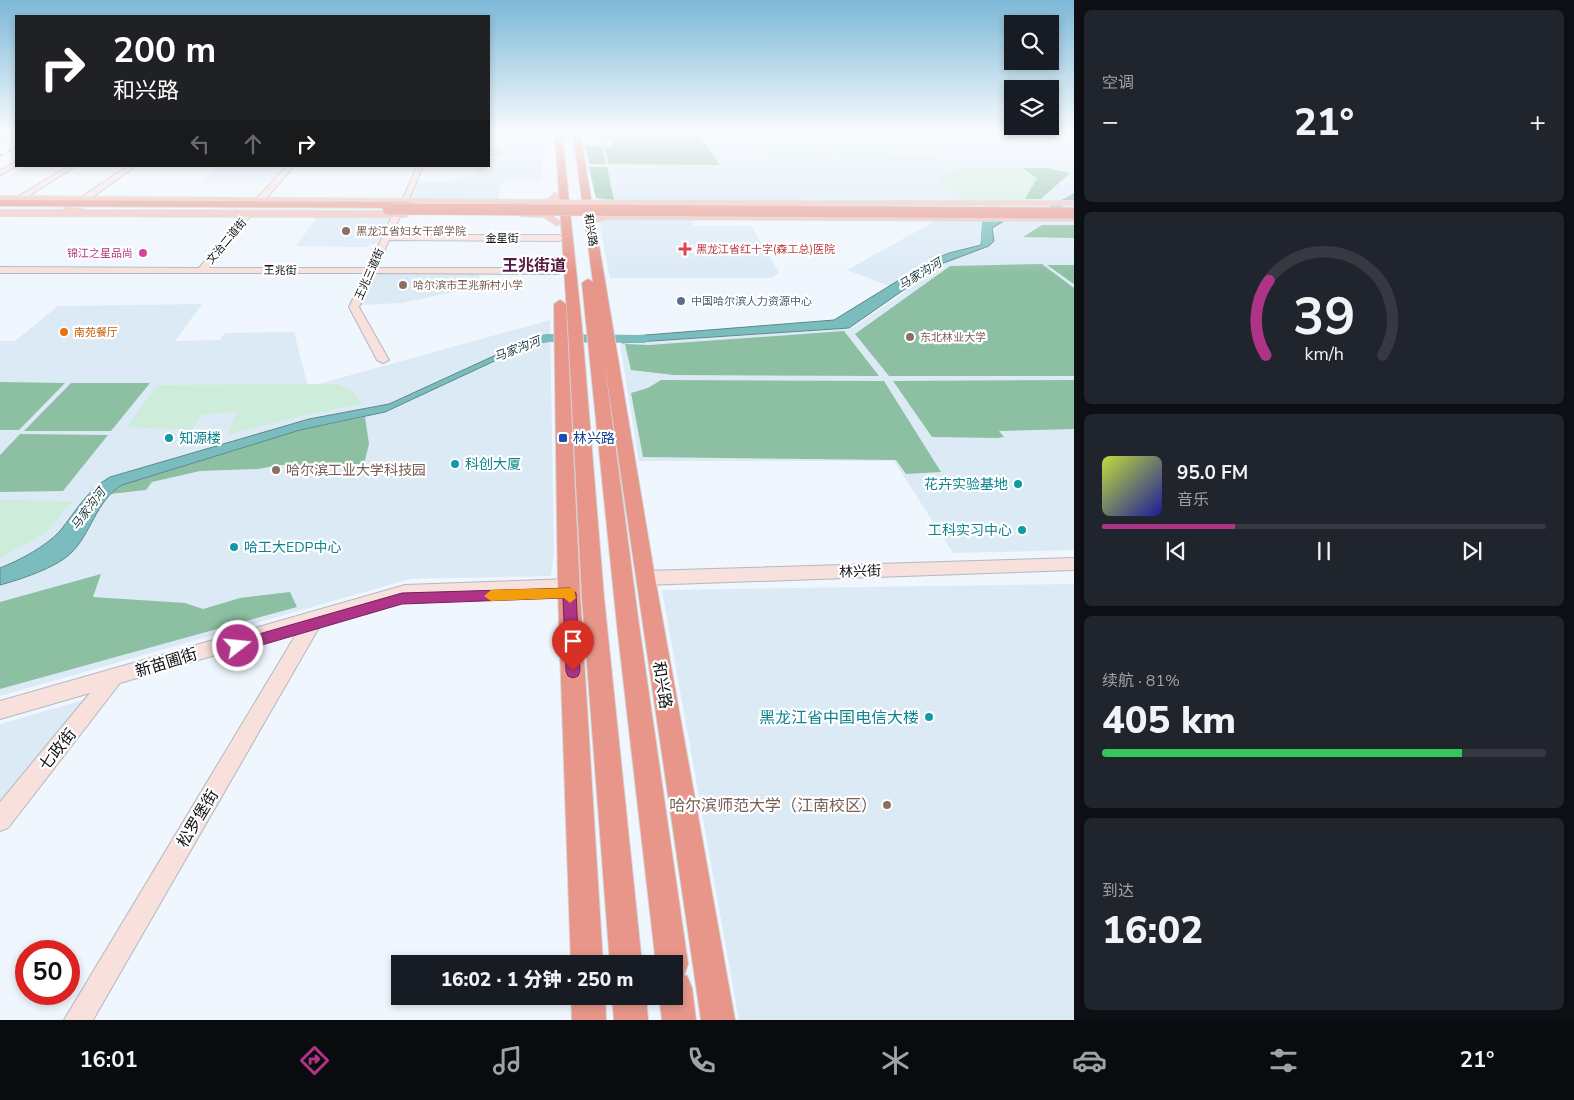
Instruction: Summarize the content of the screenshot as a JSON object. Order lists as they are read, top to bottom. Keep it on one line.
{"streets":{"highway":["和兴路"],"main road":["金星街","文治二道街","王兆街","王兆三道街","林兴街","新苗圃街","七政街","松罗堡街"]},"crossings":[["和兴路","林兴街"],["和兴路","新苗圃街"],["金星街","王兆三道街"],["文治二道街","王兆街"],["王兆街","王兆三道街"],["新苗圃街","七政街"],["新苗圃街","松罗堡街"]],"districts":["王兆街道"],"water":["马家沟河"],"places":{"other":["黑龙江省妇女干部学院","锦江之星品尚","哈尔滨市王兆新村小学","中国哈尔滨人力资源中心","南苑餐厅","东北林业大学","知源楼","科创大厦","哈尔滨工业大学科技园","花卉实验基地","工科实习中心","哈工大EDP中心","黑龙江省中国电信大楼","哈尔滨师范大学（江南校区）"],"health":["黑龙江省红十字(森工总)医院"],"transit":["林兴路"]},"page":{"tile":["空调",["续航 · 81%","405 km"],["到达","16:02"]],"turn":["200 m","和兴路"],"heat":["−","21°","+"],"song":["95.0 FM","音乐"],"limit":"50","trip":"16:02 · 1 分钟 · 250 m","tabs":["16:01","21°"],"gauge":["39","km/h"]}}
